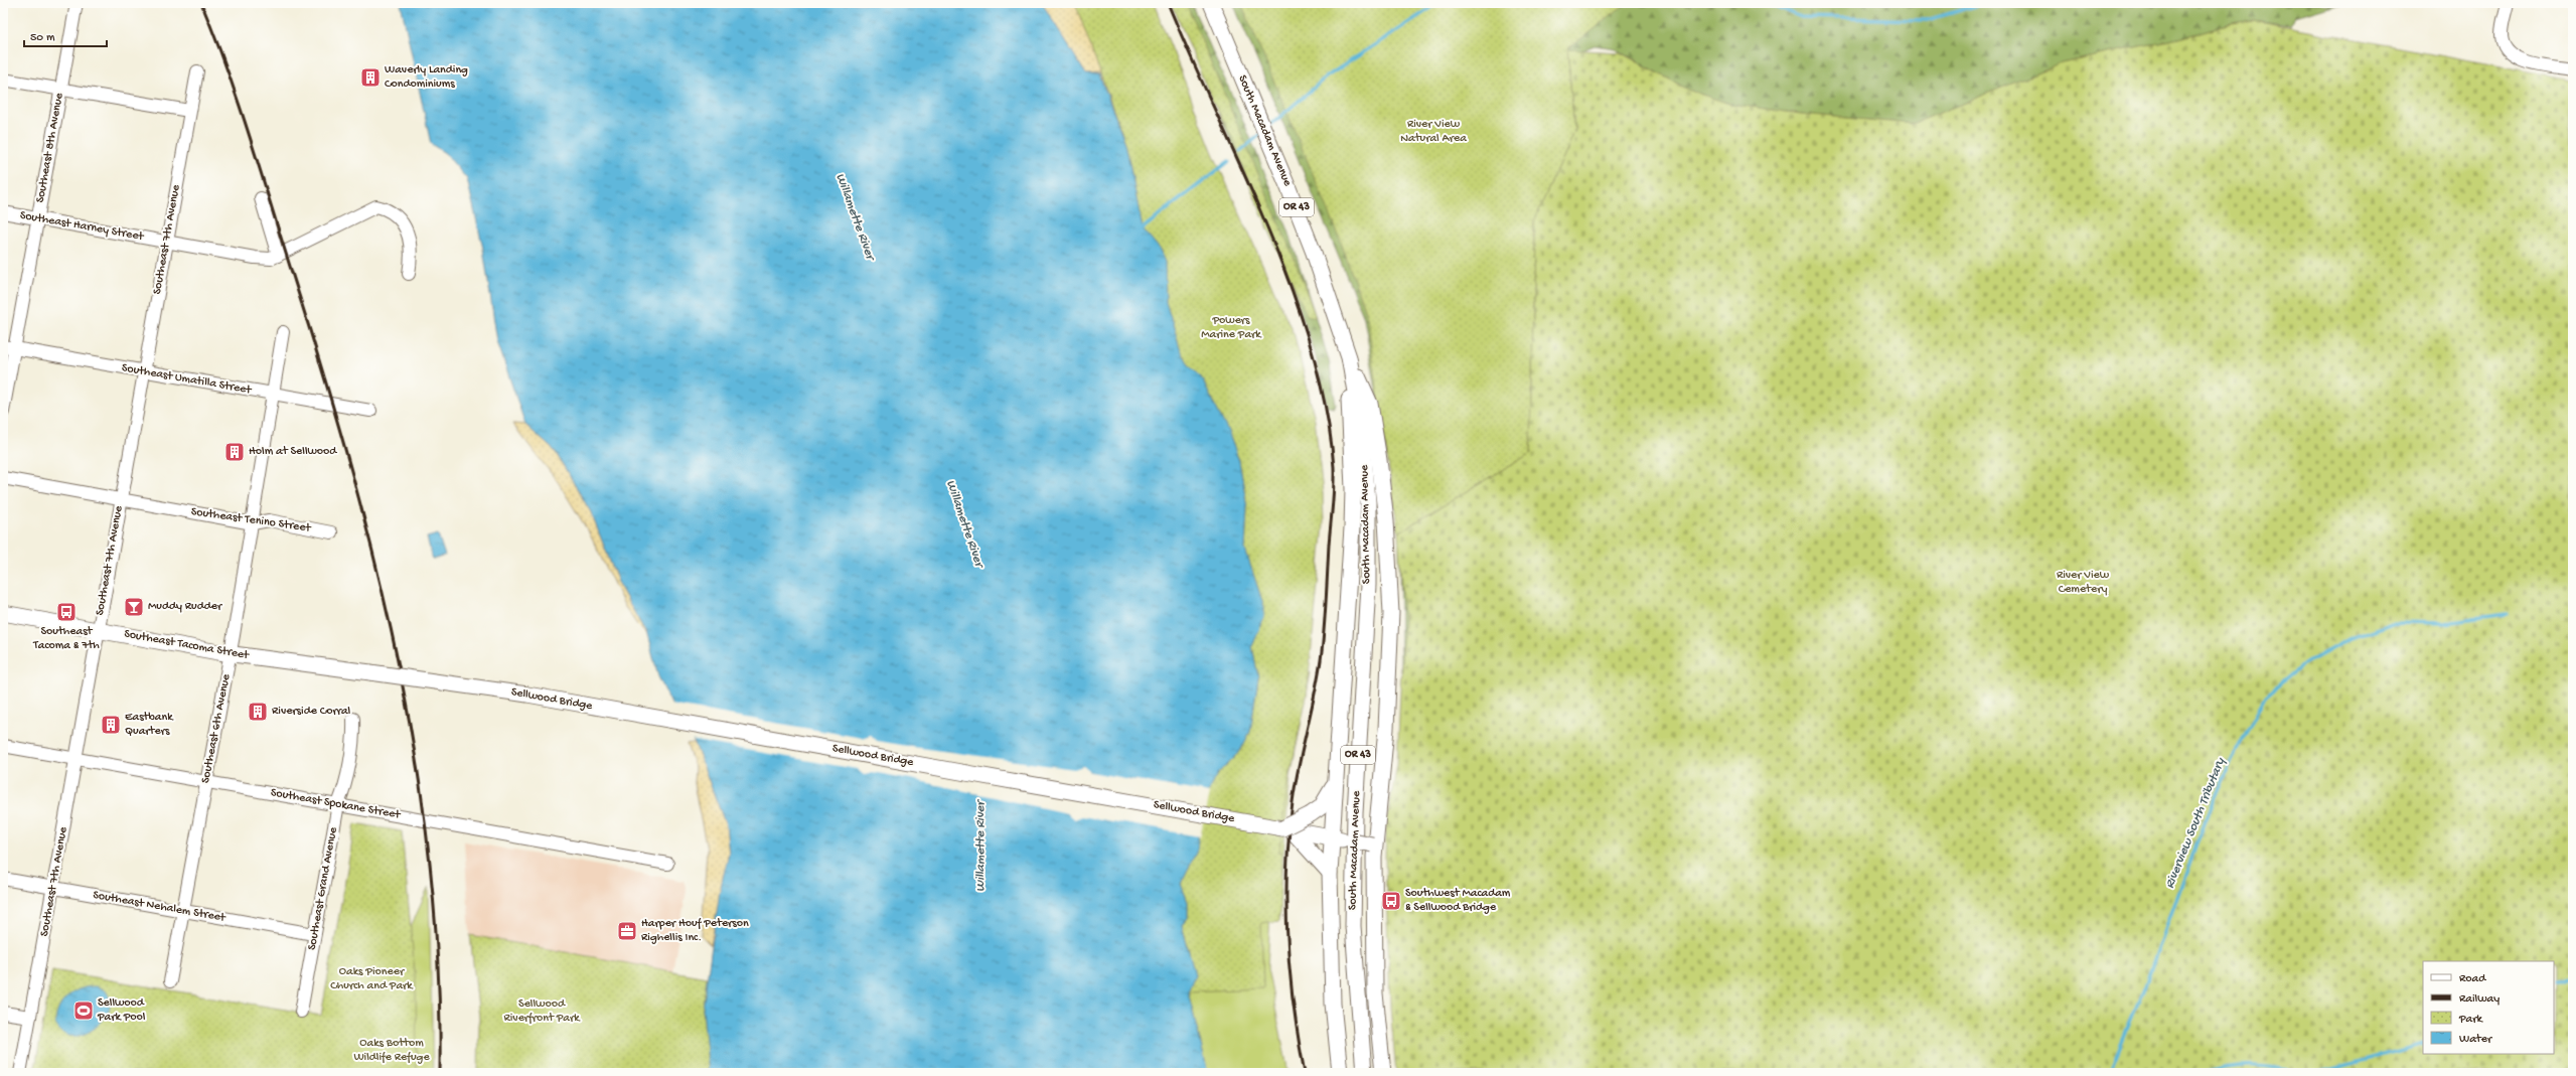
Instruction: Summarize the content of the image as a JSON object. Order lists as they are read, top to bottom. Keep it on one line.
{"streets":{"main road":["South Macadam Avenue","OR 43","Southeast Tacoma Street","Sellwood Bridge"],"street":["Southeast 8th Avenue","Southeast Harney Street","Southeast 7th Avenue","Southeast Umatilla Street","Southeast Tenino Street","Southeast 6th Avenue","Southeast Spokane Street","Southeast Grand Avenue","Southeast Nehalem Street"]},"crossings":[["Southeast 8th Avenue","Southeast Harney Street"],["Southeast 8th Avenue","Southeast Umatilla Street"],["Southeast Harney Street","Southeast 7th Avenue"],["Southeast 7th Avenue","Southeast Umatilla Street"],["Southeast 7th Avenue","Southeast Tenino Street"],["Southeast 7th Avenue","Southeast Tacoma Street"],["Southeast 7th Avenue","Southeast Spokane Street"],["Southeast 7th Avenue","Southeast Nehalem Street"],["Southeast Umatilla Street","Southeast 6th Avenue"],["Southeast Tenino Street","Southeast 6th Avenue"],["Southeast Tacoma Street","Sellwood Bridge"],["Southeast Tacoma Street","Southeast 6th Avenue"],["Southeast 6th Avenue","Southeast Spokane Street"],["Southeast 6th Avenue","Southeast Nehalem Street"],["Southeast Spokane Street","Southeast Grand Avenue"],["Southeast Grand Avenue","Southeast Nehalem Street"]],"water":["Willamette River","Riverview South Tributary"],"parks":["River View Natural Area","Powers Marine Park","River View Cemetery","Oaks Pioneer Church and Park","Sellwood Riverfront Park","Oaks Bottom Wildlife Refuge"],"places":{"building":["Waverly Landing Condominiums","Holm at Sellwood","Riverside Corral","Eastbank Quarters"],"bar":["Muddy Rudder"],"bus stop":["Southeast Tacoma & 7th","Southwest Macadam & Sellwood Bridge"],"office":["Harper Houf Peterson Righellis Inc."],"sports":["Sellwood Park Pool"]},"legend":["Road","Railway","Park","Water"],"scale_bar":"50 m"}
